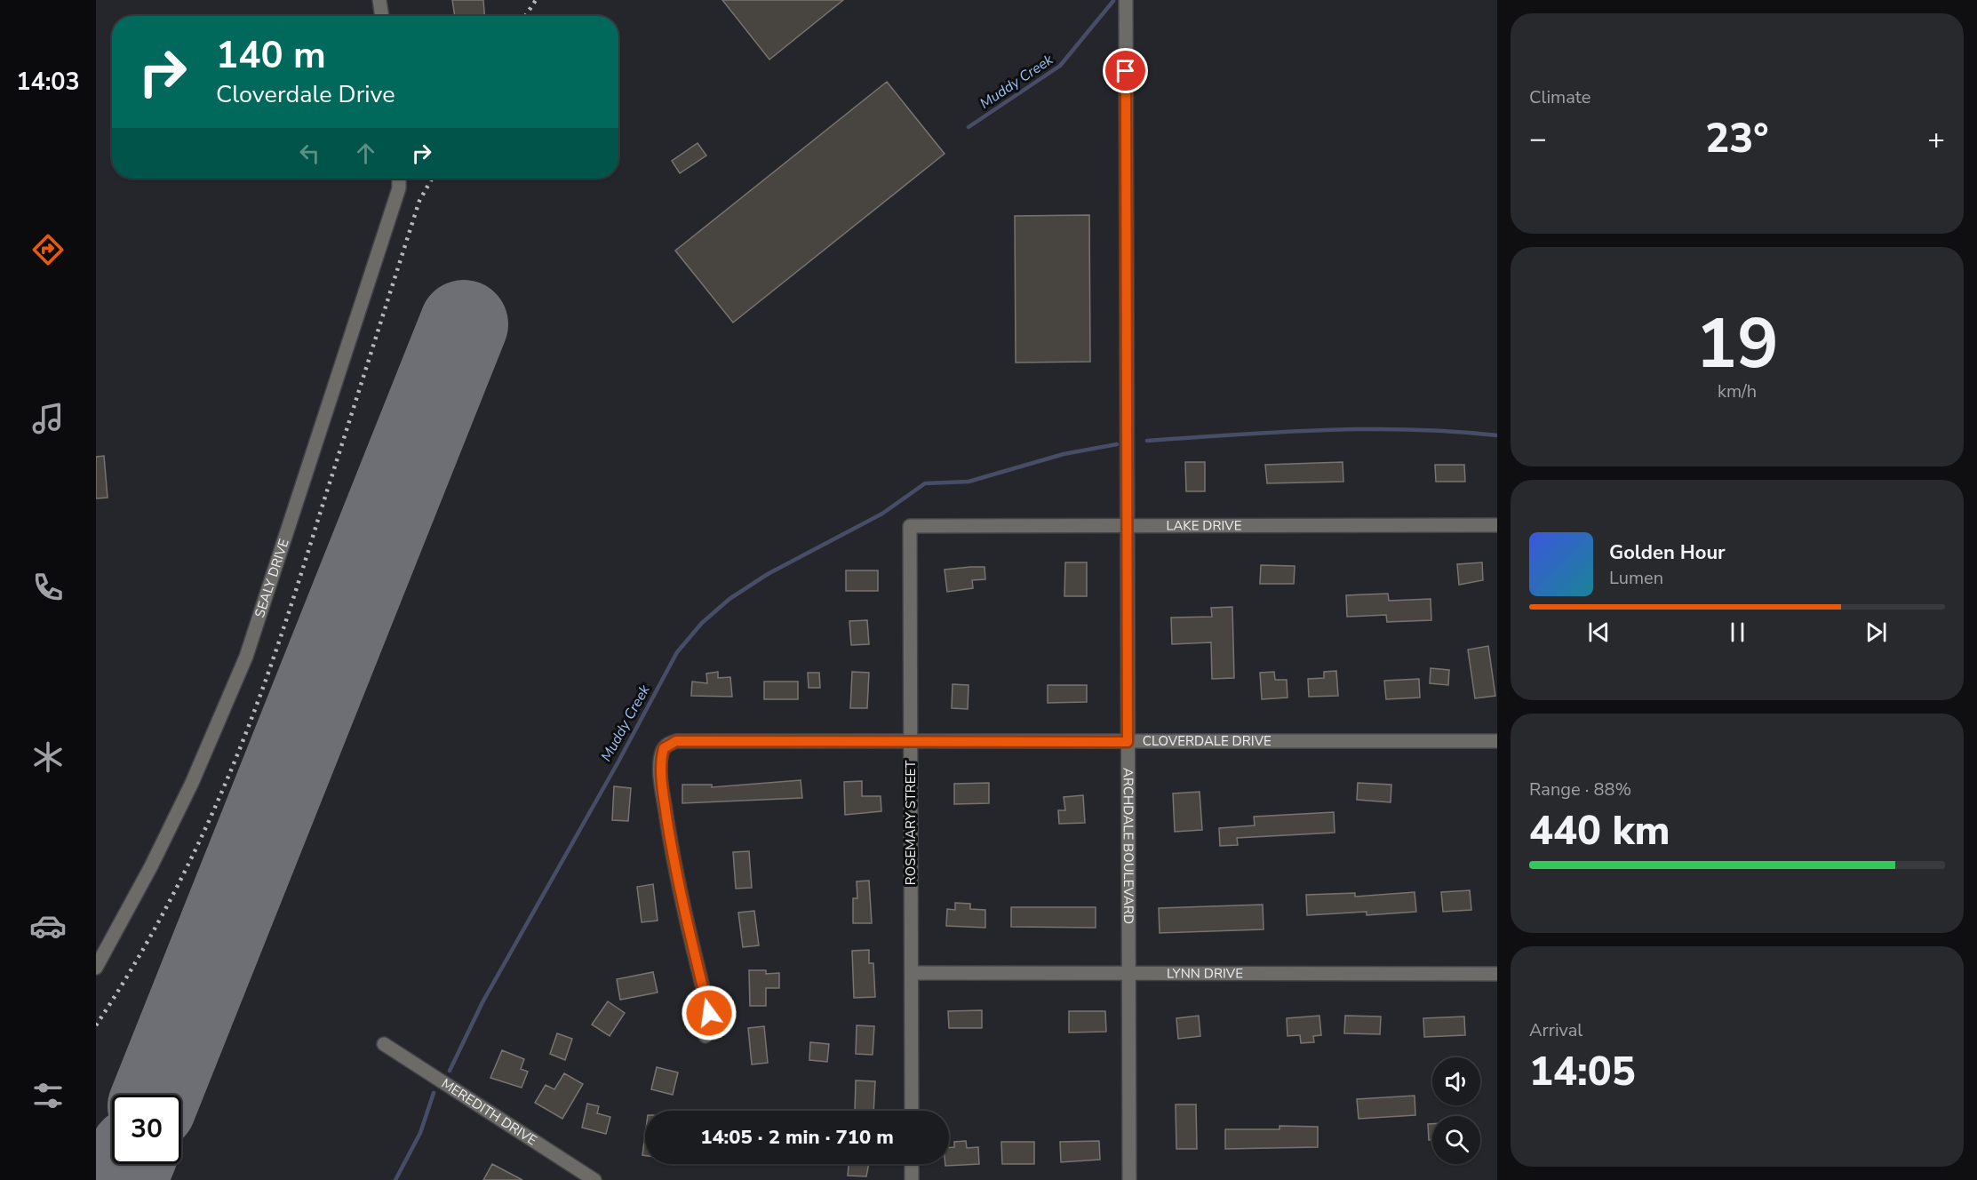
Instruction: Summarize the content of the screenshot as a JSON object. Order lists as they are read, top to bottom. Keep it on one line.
{"streets":{"street":["LAKE DRIVE","SEALY DRIVE","CLOVERDALE DRIVE","ROSEMARY STREET","ARCHDALE BOULEVARD","LYNN DRIVE","MEREDITH DRIVE"]},"crossings":[["LAKE DRIVE","ROSEMARY STREET"],["LAKE DRIVE","ARCHDALE BOULEVARD"],["CLOVERDALE DRIVE","ROSEMARY STREET"],["CLOVERDALE DRIVE","ARCHDALE BOULEVARD"],["ROSEMARY STREET","LYNN DRIVE"],["ARCHDALE BOULEVARD","LYNN DRIVE"]],"water":["Muddy Creek"],"page":{"tabs":"14:03","tile":["Climate",["19","km/h"],["Range · 88%","440 km"],["Arrival","14:05"]],"turn":["140 m","Cloverdale Drive"],"heat":["−","23°","+"],"song":["Golden Hour","Lumen"],"limit":"30","trip":"14:05 · 2 min · 710 m"}}
